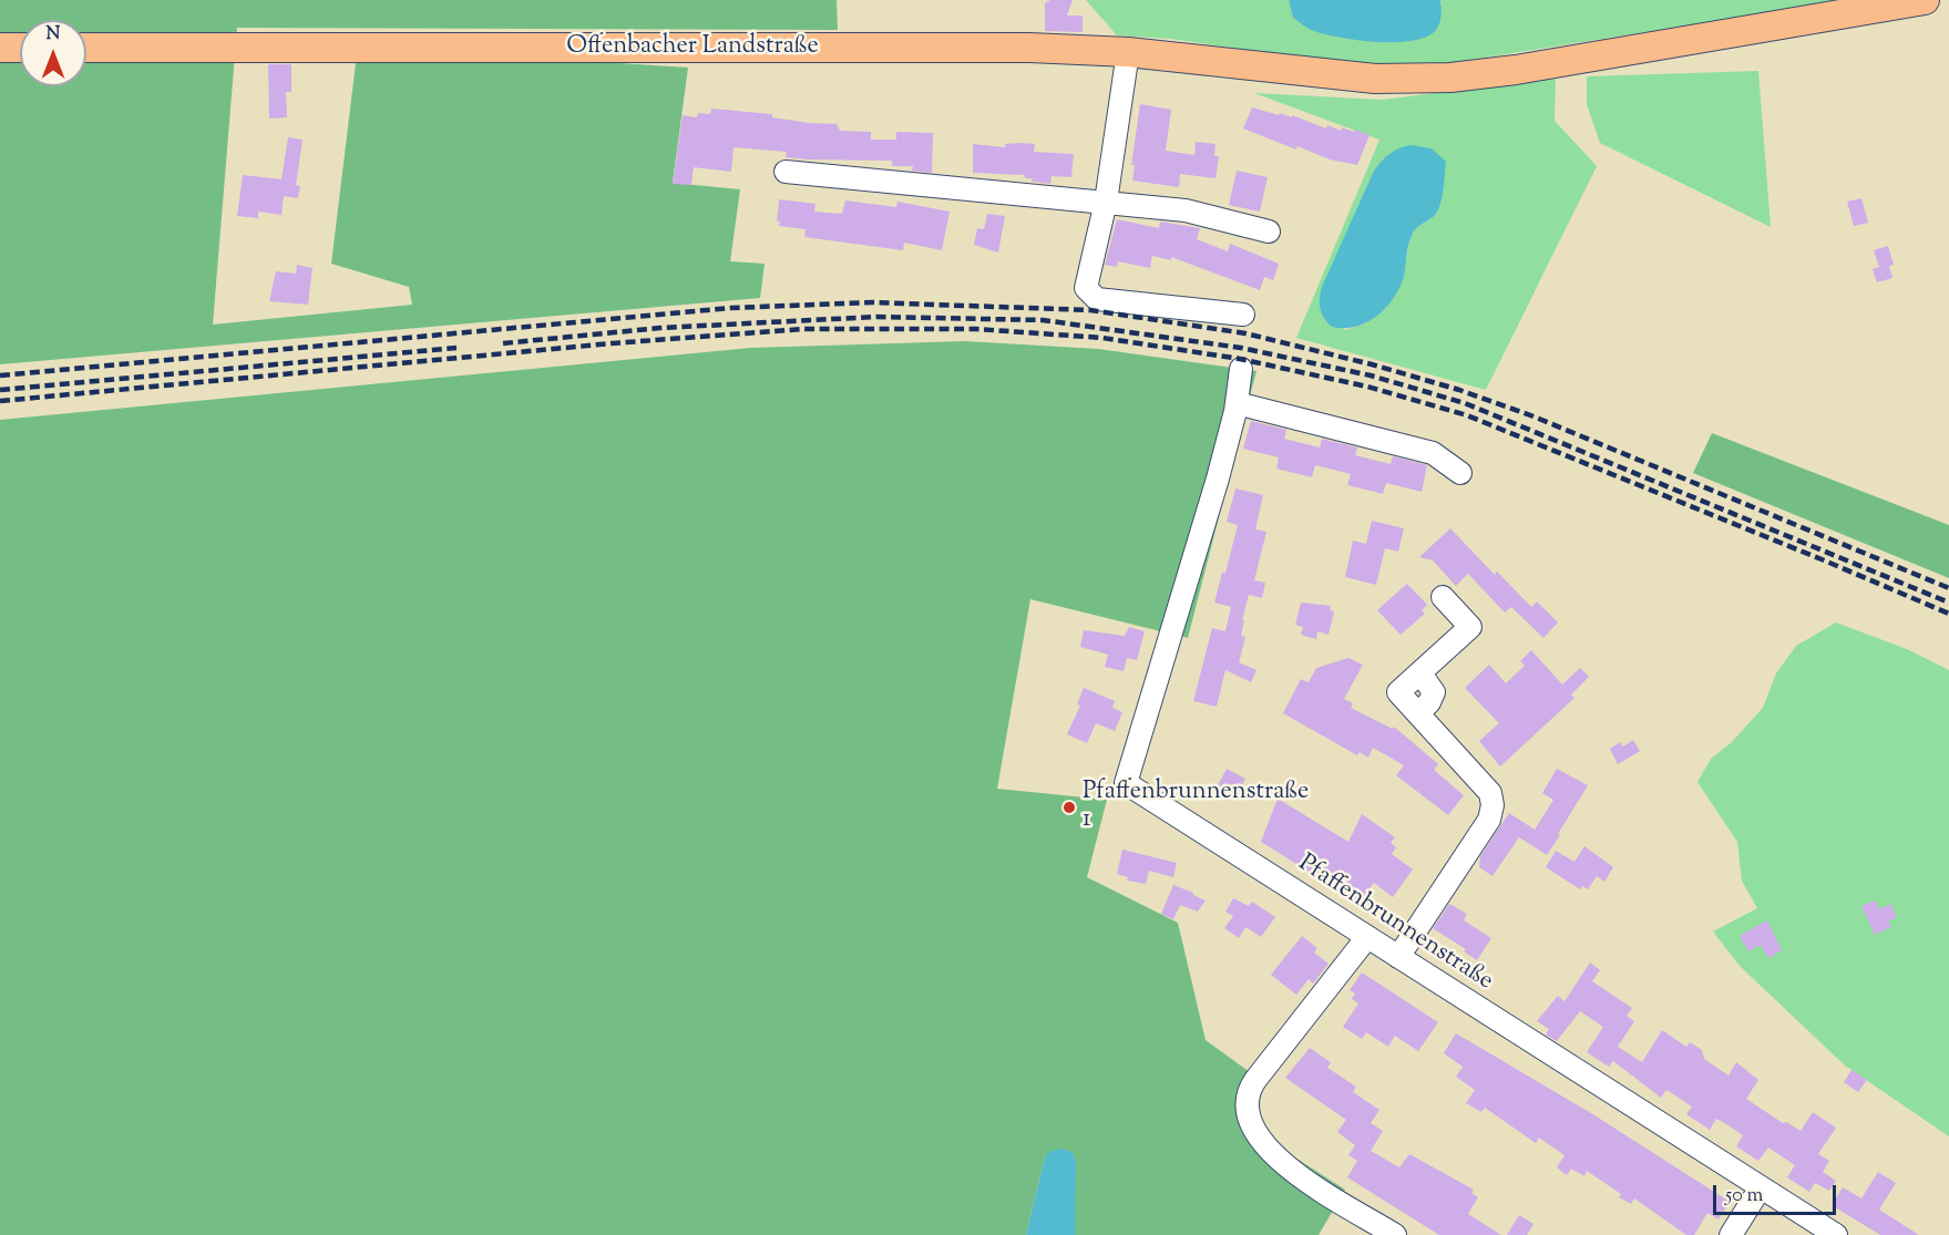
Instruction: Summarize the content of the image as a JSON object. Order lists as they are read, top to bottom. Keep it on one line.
{"streets":{"main road":["Offenbacher Landstraße"],"street":["Pfaffenbrunnenstraße"]},"places":["Pfaffenbrunnenstraße 1"],"scale_bar":"50 m","north":"top"}
